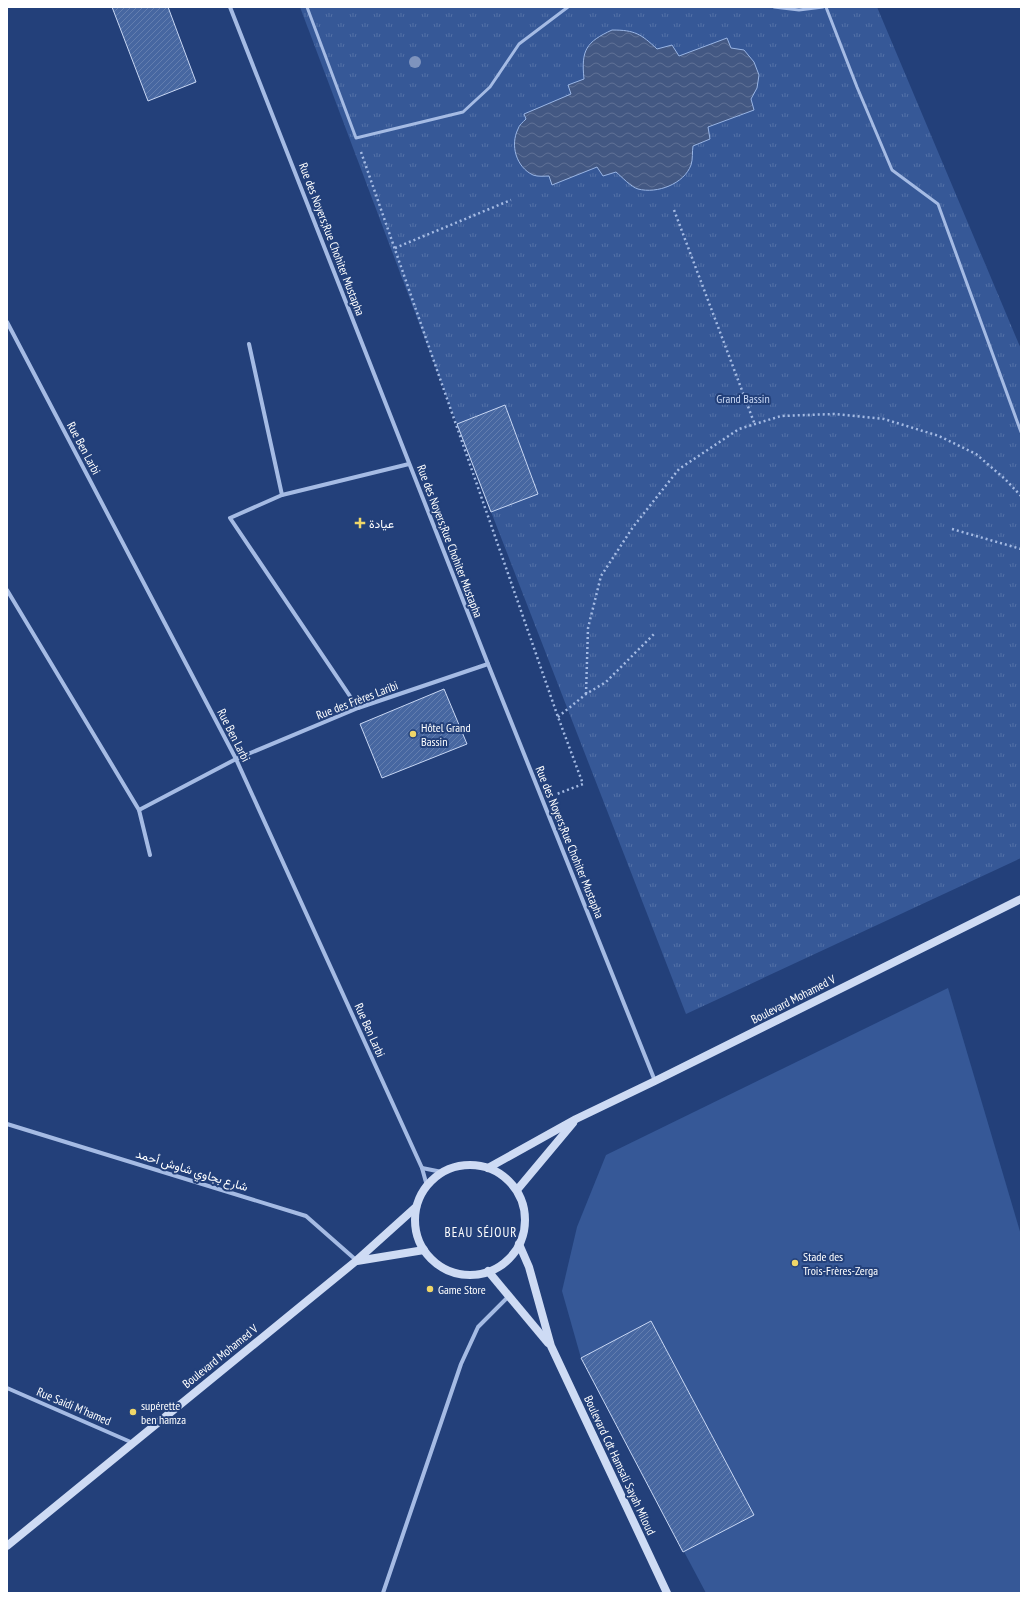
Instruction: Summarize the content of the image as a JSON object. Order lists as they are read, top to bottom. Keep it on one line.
{"streets":{"main road":["Boulevard Mohamed V","Boulevard Cdt Hamsali Sayah Miloud"],"street":["Rue des Noyers;Rue Chohiter Mustapha","Rue Ben Larbi","Rue des Frères Laribi","شارع بجاوي شاوش أحمد","Rue Saidi M'hamed"]},"crossings":[["Rue des Noyers;Rue Chohiter Mustapha","Rue des Frères Laribi"],["Rue des Noyers;Rue Chohiter Mustapha","Boulevard Mohamed V"],["Rue Ben Larbi","Rue des Frères Laribi"],["Rue Ben Larbi","Boulevard Mohamed V"],["Boulevard Mohamed V","شارع بجاوي شاوش أحمد"],["Boulevard Mohamed V","Rue Saidi M'hamed"]],"districts":["BEAU SÉJOUR"],"parks":["Grand Bassin"],"places":{"health":["عيادة"],"other":["Hôtel Grand Bassin","Stade des Trois-Frères-Zerga","Game Store","supérette ben hamza"]}}
